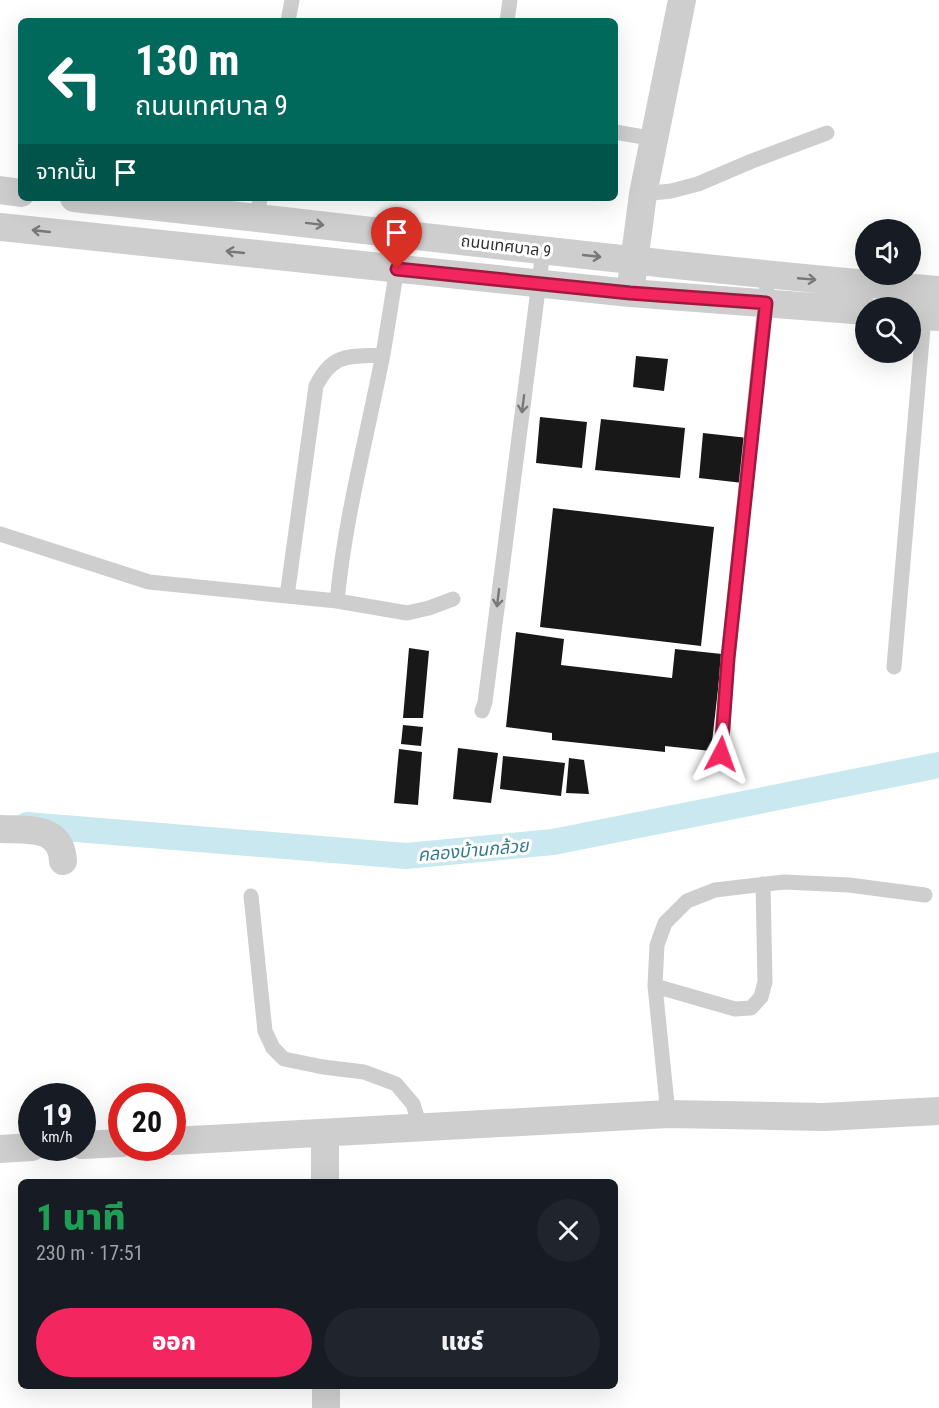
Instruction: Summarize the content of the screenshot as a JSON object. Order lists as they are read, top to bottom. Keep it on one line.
{"streets":{"street":["ถนนเทศบาล 9"]},"water":["คลองบ้านกล้วย"],"page":{"turn":["130 m","ถนนเทศบาล 9"],"then":"จากนั้น","speed":"19 km/h","limit":"20","heading":["1 นาที","230 m · 17:51"],"buttons":["ออก","แชร์"]}}
